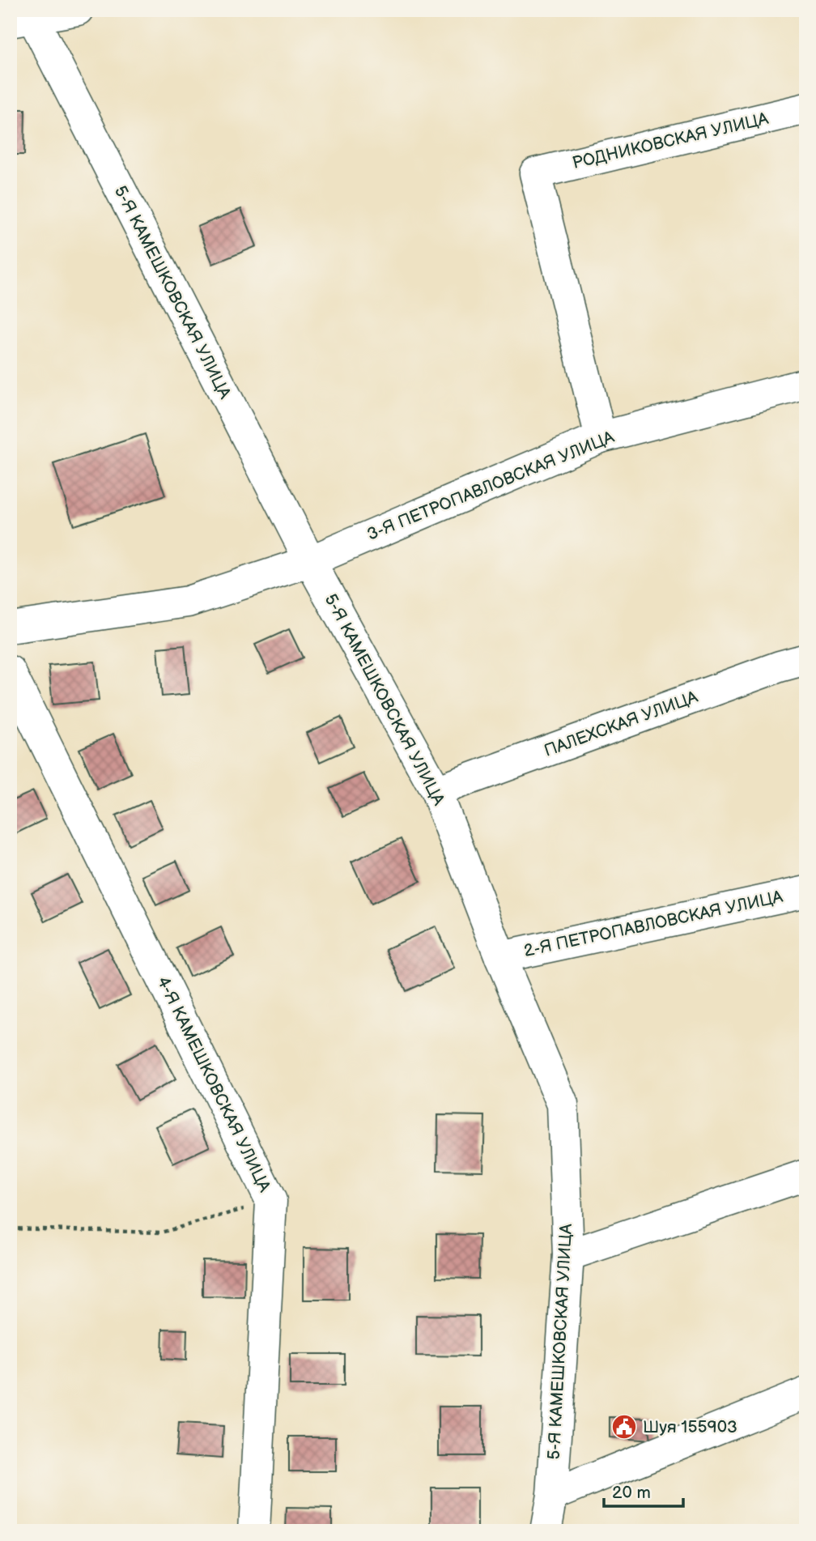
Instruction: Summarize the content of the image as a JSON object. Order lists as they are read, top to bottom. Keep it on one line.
{"streets":{"street":["РОДНИКОВСКАЯ УЛИЦА","5-Я КАМЕШКОВСКАЯ УЛИЦА","3-Я ПЕТРОПАВЛОВСКАЯ УЛИЦА","ПАЛЕХСКАЯ УЛИЦА","2-Я ПЕТРОПАВЛОВСКАЯ УЛИЦА","4-Я КАМЕШКОВСКАЯ УЛИЦА"]},"crossings":[["РОДНИКОВСКАЯ УЛИЦА","3-Я ПЕТРОПАВЛОВСКАЯ УЛИЦА"],["5-Я КАМЕШКОВСКАЯ УЛИЦА","3-Я ПЕТРОПАВЛОВСКАЯ УЛИЦА"],["5-Я КАМЕШКОВСКАЯ УЛИЦА","ПАЛЕХСКАЯ УЛИЦА"],["5-Я КАМЕШКОВСКАЯ УЛИЦА","2-Я ПЕТРОПАВЛОВСКАЯ УЛИЦА"]],"places":{"public building":["Шуя 155903"]},"scale_bar":"20 m"}
